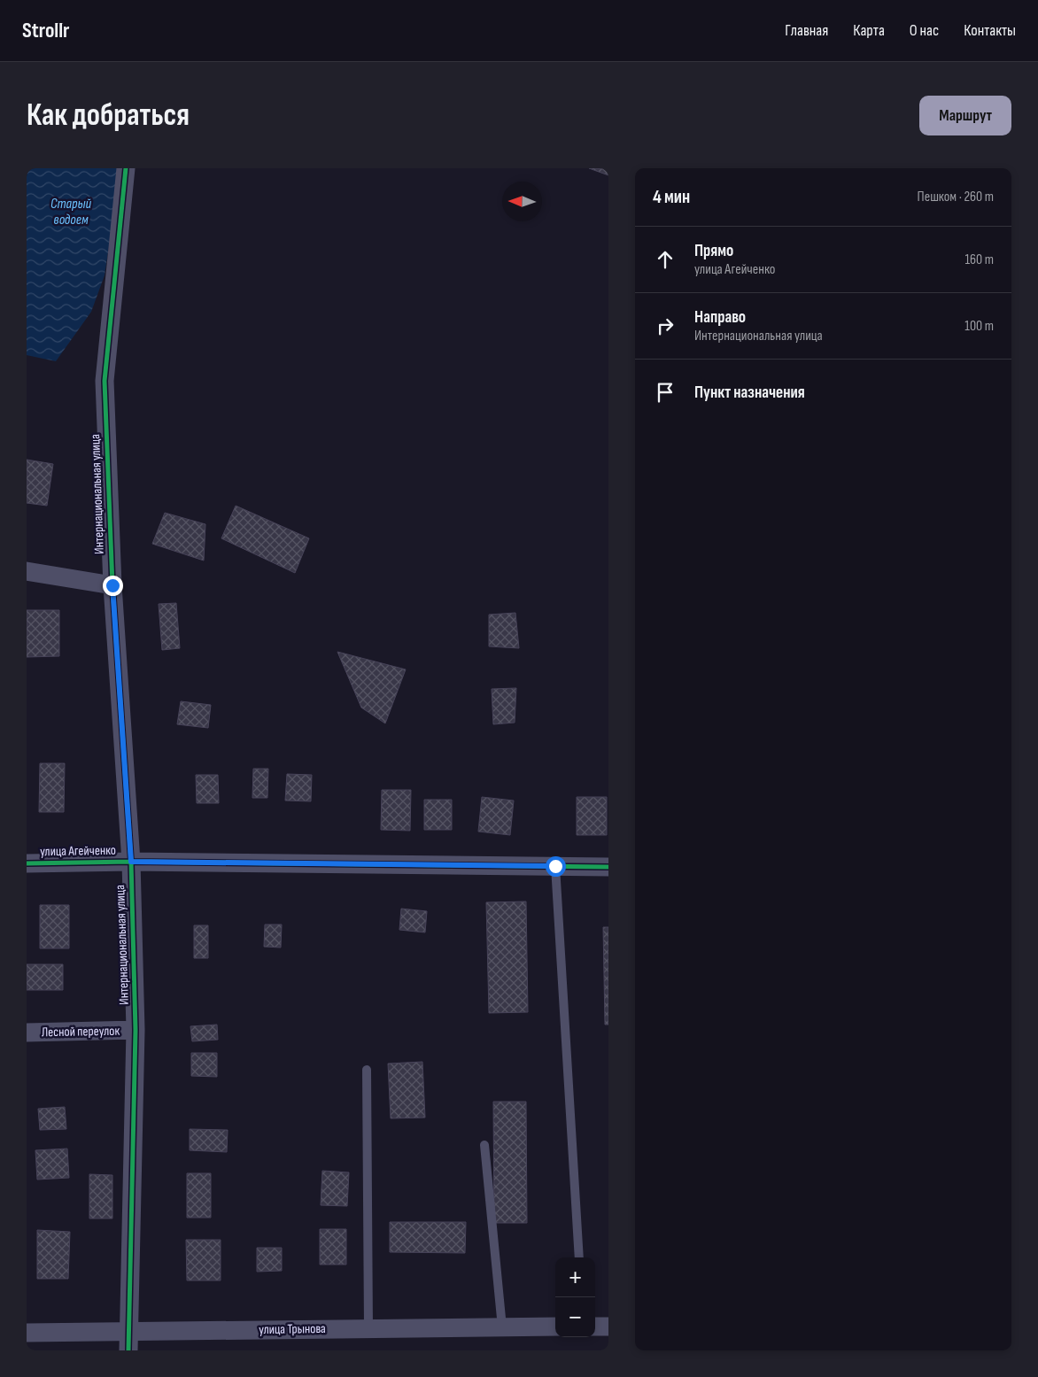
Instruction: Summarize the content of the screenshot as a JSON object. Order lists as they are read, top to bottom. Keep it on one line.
{"streets":{"street":["Интернациональная улица","улица Агейченко","Лесной переулок","улица Трынова"]},"crossings":[["Интернациональная улица","улица Агейченко"],["Интернациональная улица","Лесной переулок"],["Интернациональная улица","улица Трынова"]],"water":["Старый водоем"],"north":"left","page":{"header":"Strollr","nav":["Главная","Карта","О нас","Контакты"],"buttons":"Маршрут","title":"Как добраться","heading":["4 мин","Пешком · 260 m"],"list":[["Прямо","улица Агейченко","160 m"],["Направо","Интернациональная улица","100 m"],"Пункт назначения"],"map_buttons":["+","−"]}}
